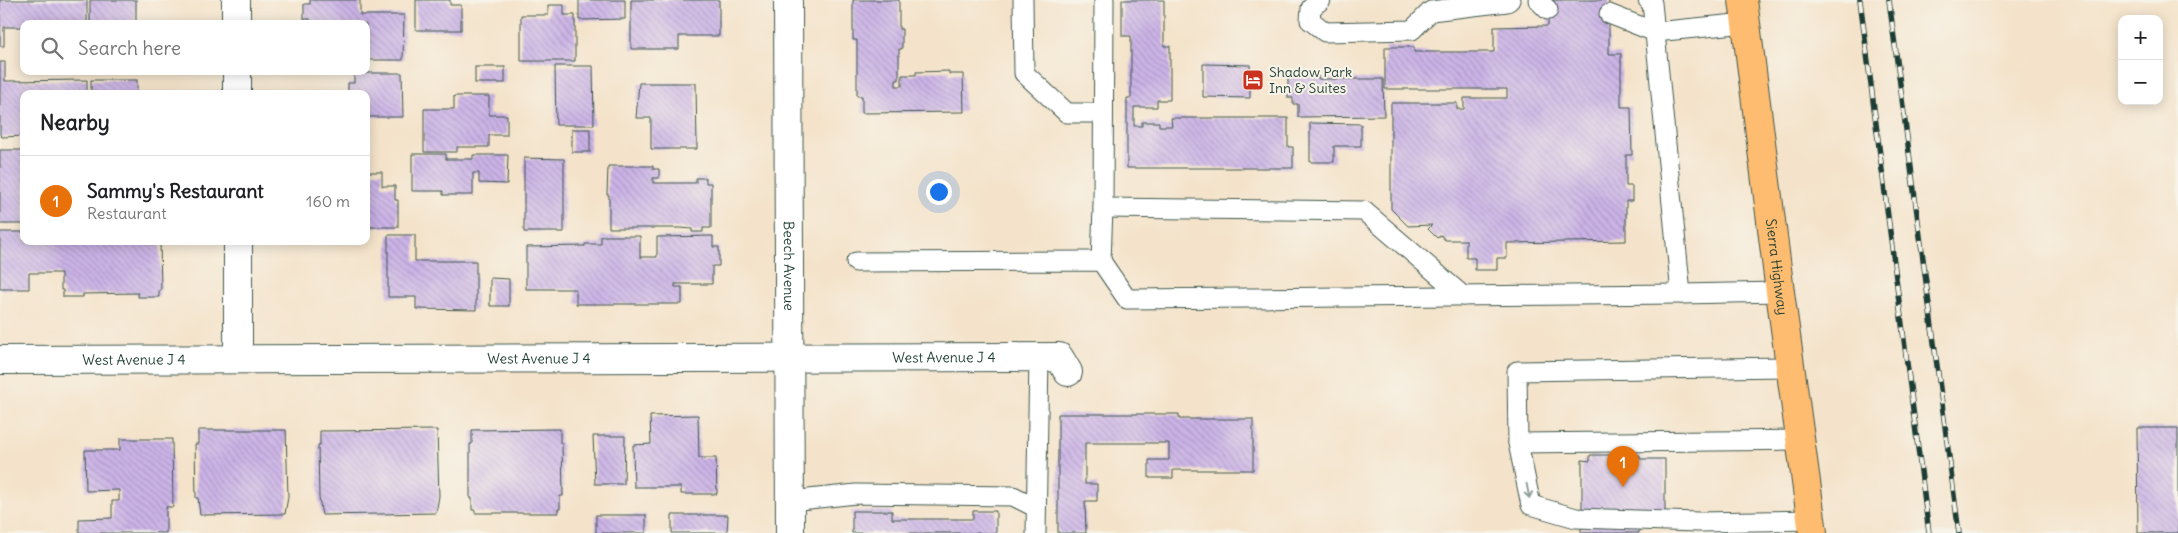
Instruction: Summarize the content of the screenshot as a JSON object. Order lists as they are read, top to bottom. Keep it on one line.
{"streets":{"main road":["Sierra Highway"],"street":["Beech Avenue","West Avenue J 4"]},"crossings":[["Beech Avenue","West Avenue J 4"]],"places":{"hotel":["Shadow Park Inn & Suites"]},"page":{"map_buttons":["+","−"],"search":"Search here","heading":"Nearby","list":[{"mark":"1","name":"Sammy's Restaurant","note":"Restaurant","value":"160 m"}],"pins":"1"}}
